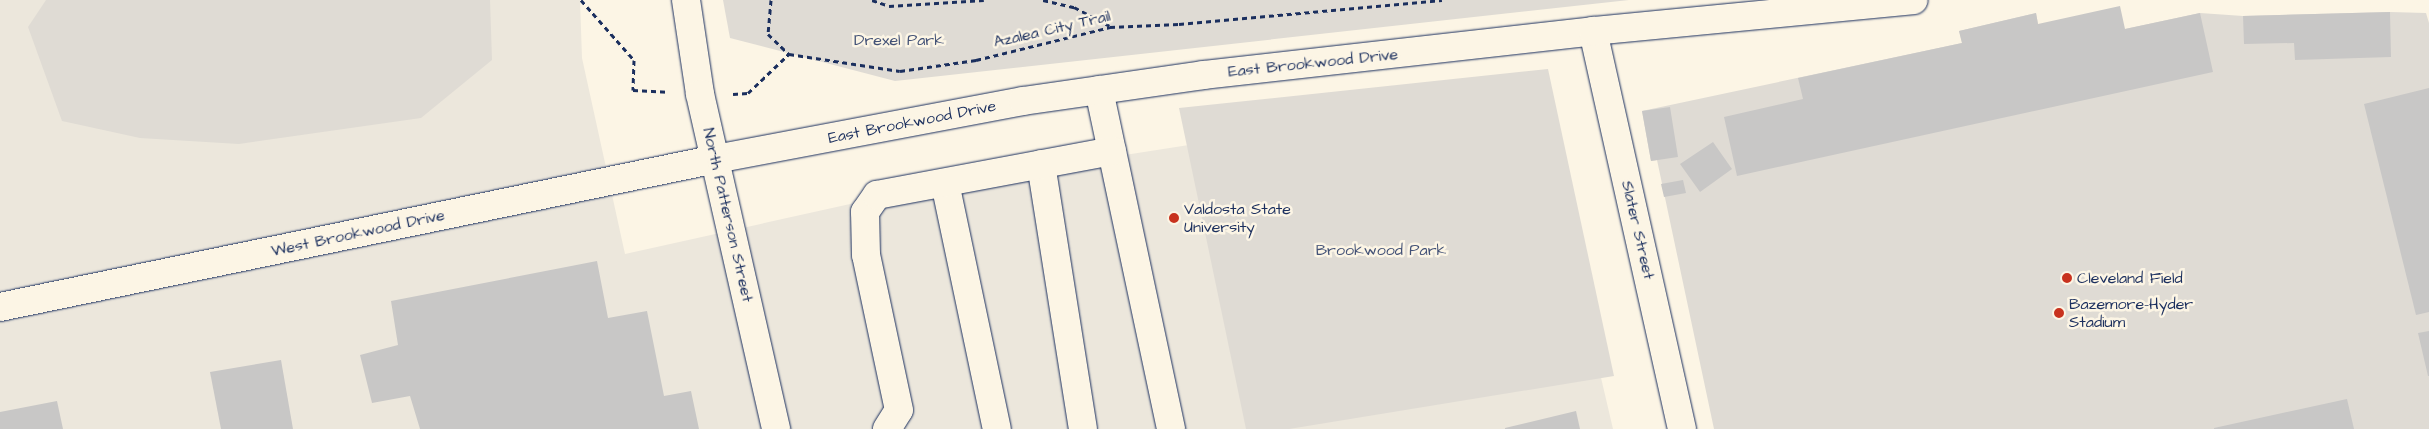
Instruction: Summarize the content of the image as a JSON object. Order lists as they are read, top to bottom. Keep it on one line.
{"streets":{"street":["East Brookwood Drive","North Patterson Street","Slater Street","West Brookwood Drive"],"path":["Azalea City Trail"]},"crossings":[["East Brookwood Drive","North Patterson Street"],["East Brookwood Drive","Slater Street"],["East Brookwood Drive","West Brookwood Drive"],["North Patterson Street","West Brookwood Drive"]],"parks":["Drexel Park","Brookwood Park"],"places":["Valdosta State University","Cleveland Field","Bazemore–Hyder Stadium"]}
